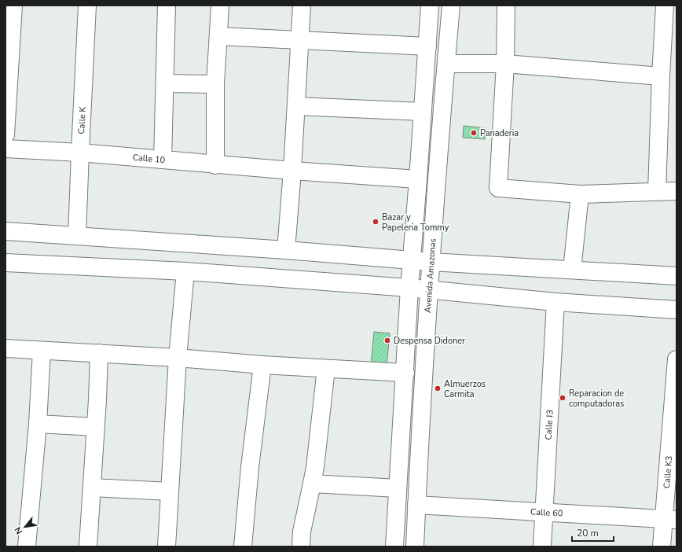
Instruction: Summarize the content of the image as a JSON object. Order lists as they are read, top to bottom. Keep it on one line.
{"streets":{"street":["Calle K","Calle 10","Avenida Amazonas","Calle J3","Calle K3","Calle 60"]},"crossings":[["Calle K","Calle 10"],["Avenida Amazonas","Calle 60"],["Calle J3","Calle 60"],["Calle K3","Calle 60"]],"places":["Panaderia","Bazar y Papeleria Tommy","Despensa Didoner","Almuerzos Carmita","Reparacion de computadoras"],"scale_bar":"20 m","north":"bottom left"}
